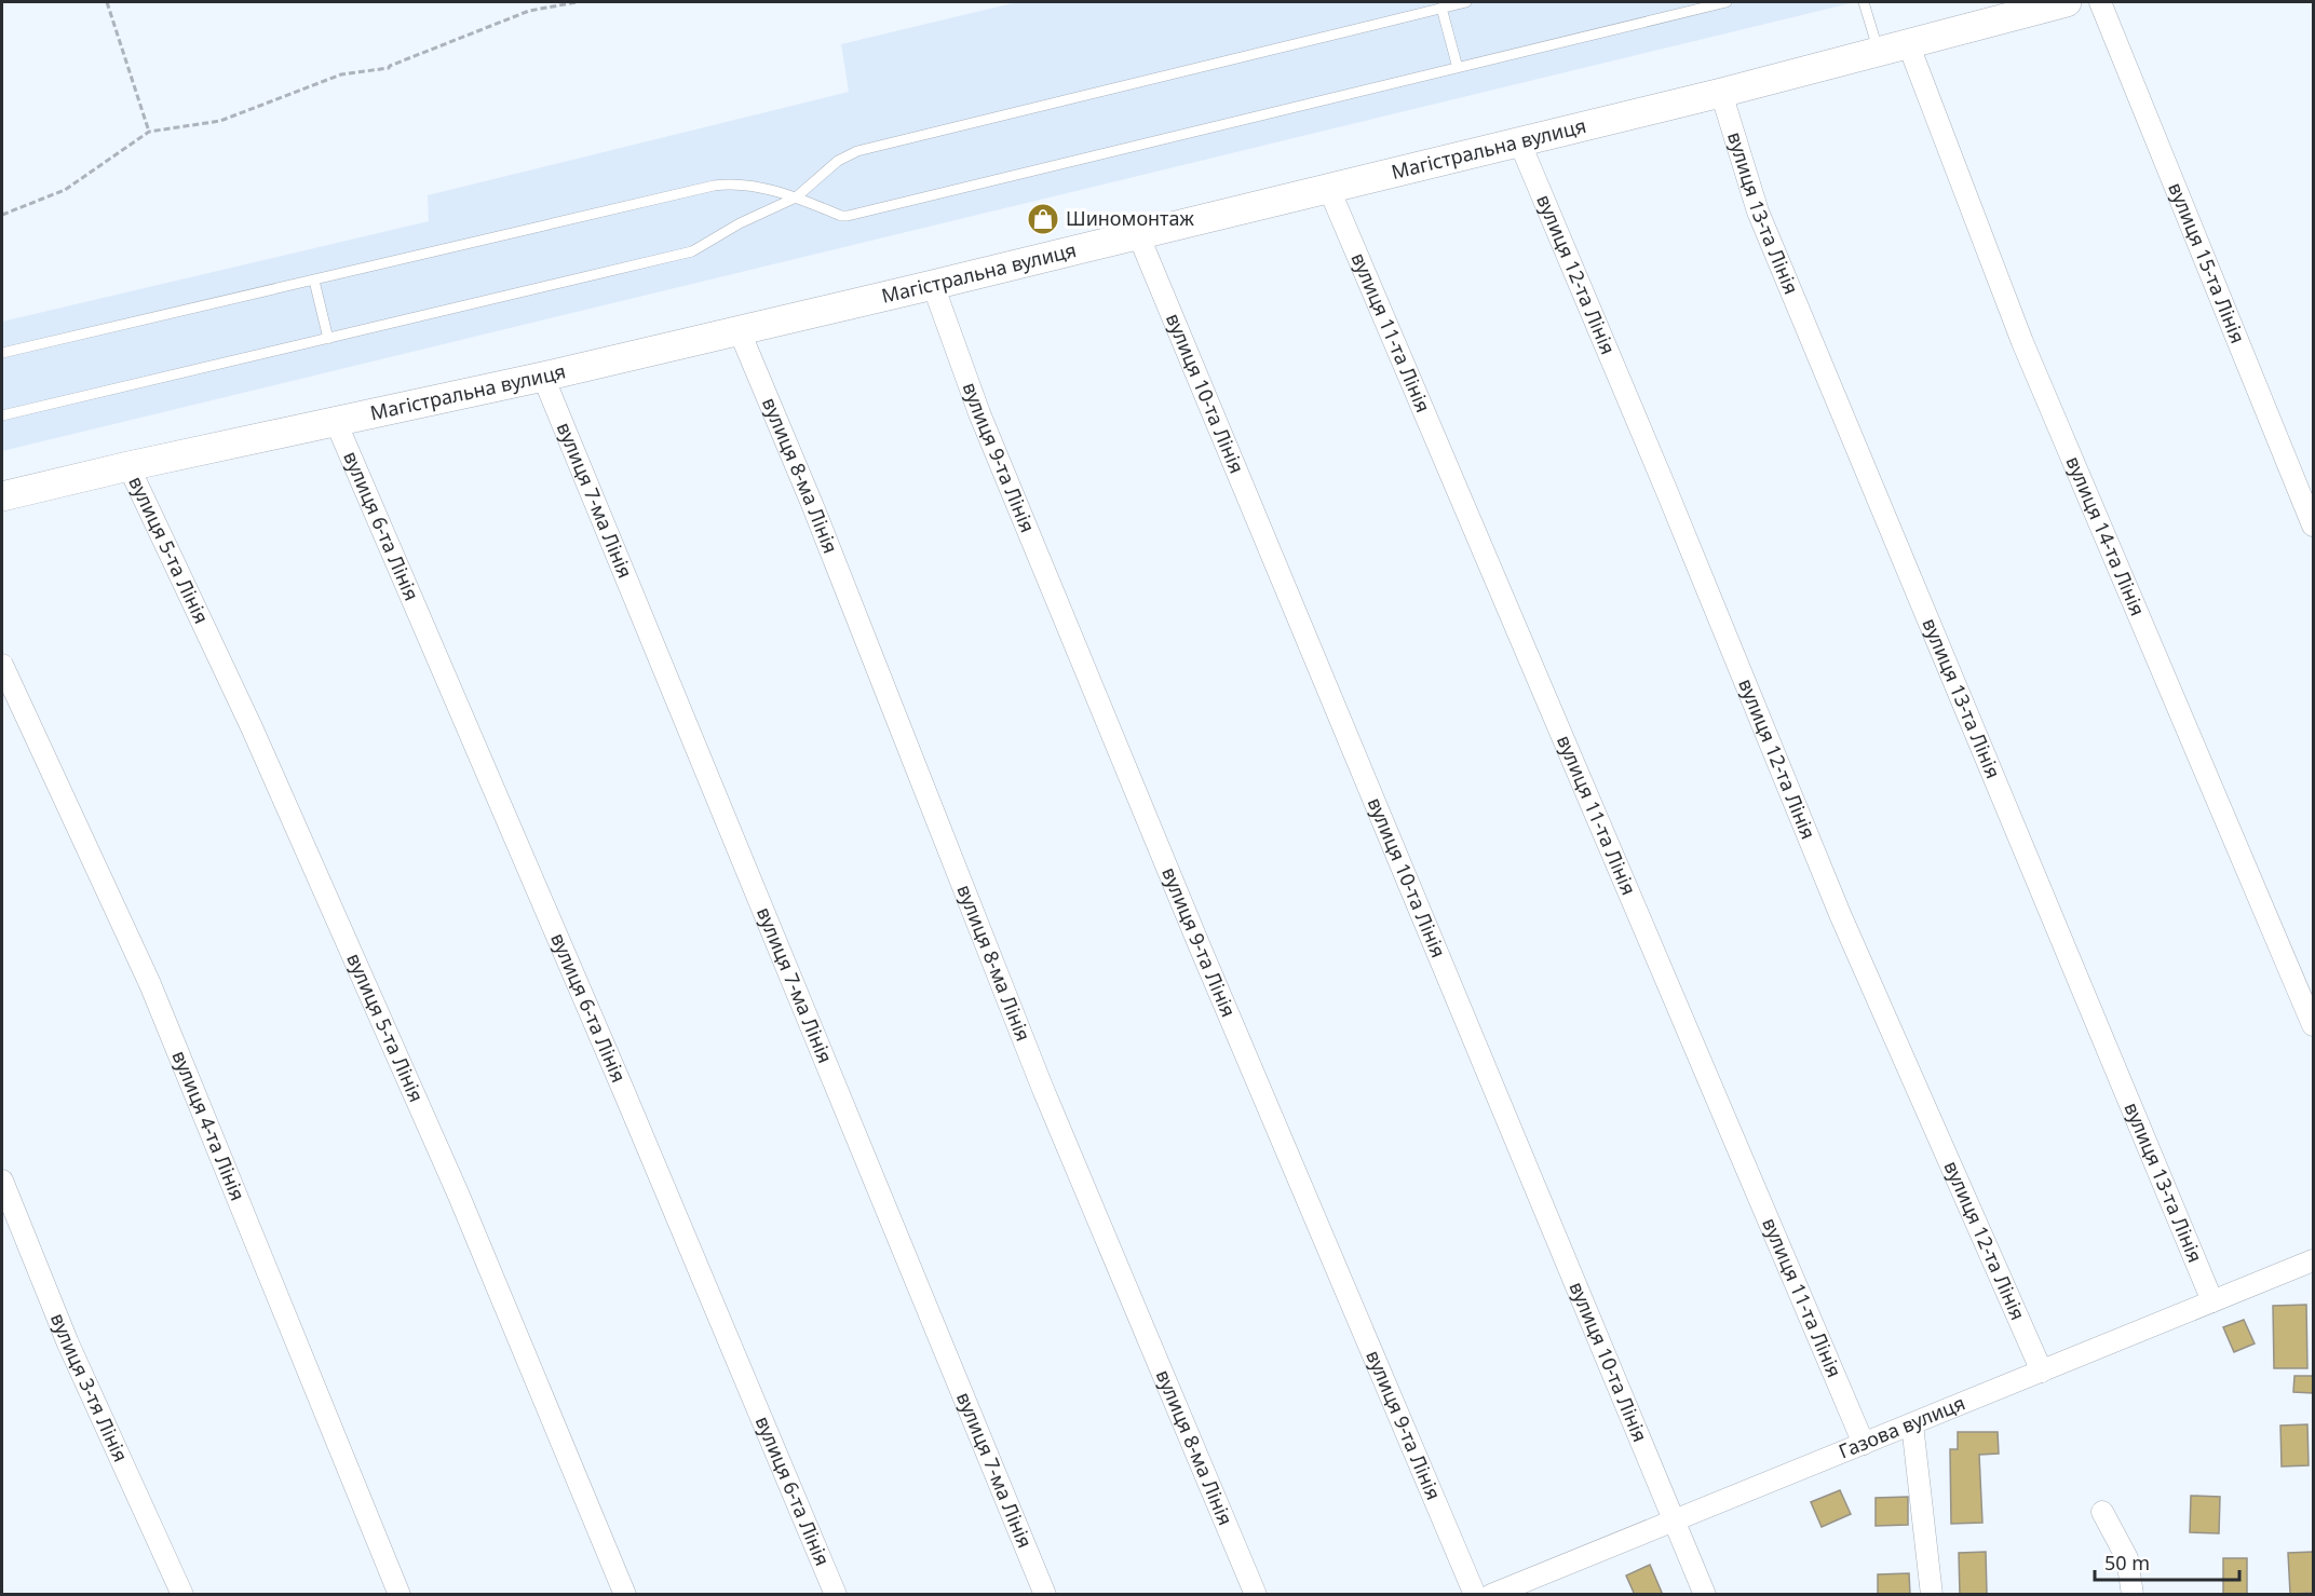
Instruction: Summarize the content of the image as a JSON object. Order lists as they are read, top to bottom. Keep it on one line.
{"streets":{"street":["Магістральна вулиця","вулиця 13-та Лінія","вулиця 15-та Лінія","вулиця 12-та Лінія","вулиця 11-та Лінія","вулиця 10-та Лінія","вулиця 9-та Лінія","вулиця 8-ма Лінія","вулиця 7-ма Лінія","вулиця 6-та Лінія","вулиця 14-та Лінія","вулиця 5-та Лінія","вулиця 4-та Лінія","вулиця 3-тя Лінія","Газова вулиця"]},"crossings":[["Магістральна вулиця","вулиця 13-та Лінія"],["Магістральна вулиця","вулиця 12-та Лінія"],["Магістральна вулиця","вулиця 11-та Лінія"],["Магістральна вулиця","вулиця 10-та Лінія"],["Магістральна вулиця","вулиця 9-та Лінія"],["Магістральна вулиця","вулиця 8-ма Лінія"],["Магістральна вулиця","вулиця 7-ма Лінія"],["Магістральна вулиця","вулиця 6-та Лінія"],["Магістральна вулиця","вулиця 14-та Лінія"],["Магістральна вулиця","вулиця 5-та Лінія"],["вулиця 13-та Лінія","Газова вулиця"],["вулиця 12-та Лінія","Газова вулиця"],["вулиця 11-та Лінія","Газова вулиця"],["вулиця 10-та Лінія","Газова вулиця"]],"places":{"shop":["Шиномонтаж"]},"scale_bar":"50 m"}
